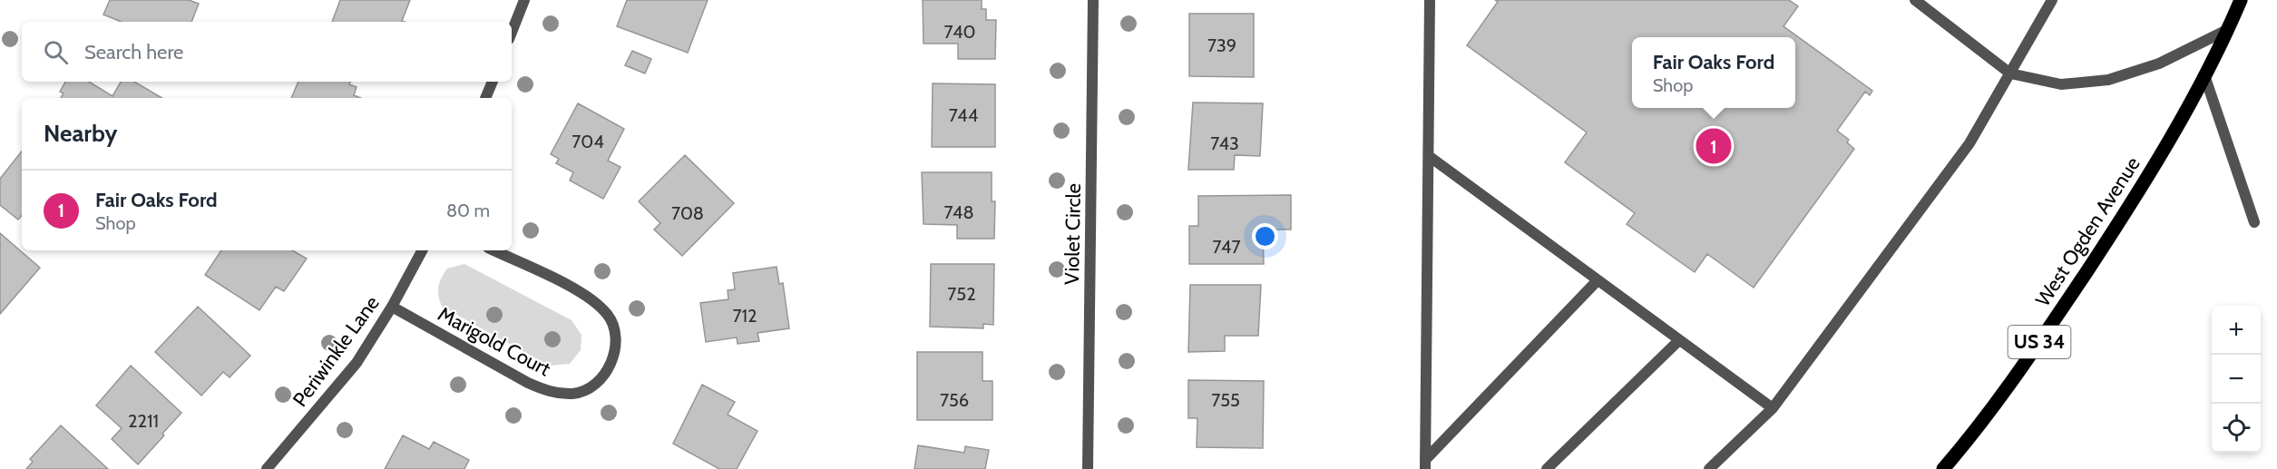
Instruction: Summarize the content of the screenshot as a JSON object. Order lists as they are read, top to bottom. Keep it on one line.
{"streets":{"main road":["West Ogden Avenue","US 34"],"street":["Violet Circle","Marigold Court","Periwinkle Lane"]},"crossings":[["Marigold Court","Periwinkle Lane"]],"house_numbers":["740","739","744","704","743","748","708","747","752","712","756","755","2211"],"page":{"search":"Search here","popup":["Fair Oaks Ford","Shop"],"heading":"Nearby","pins":"1","list":[{"mark":"1","name":"Fair Oaks Ford","note":"Shop","value":"80 m"}],"map_buttons":["+","−"]}}
